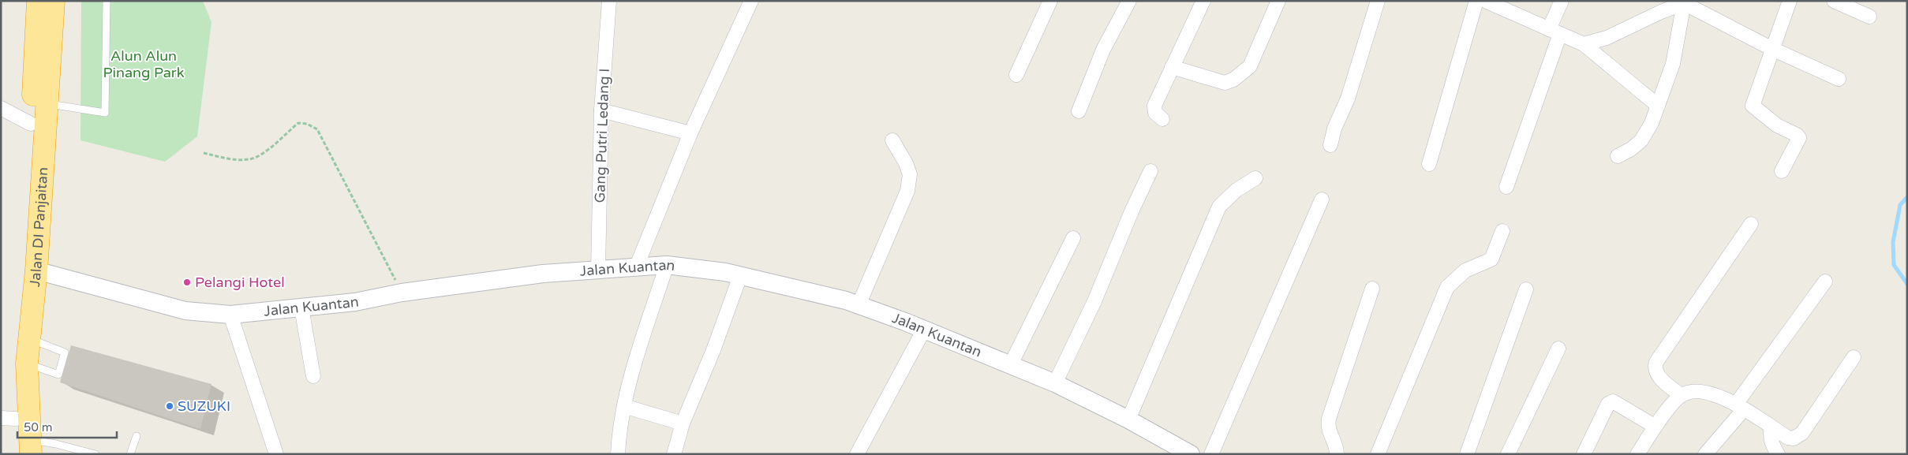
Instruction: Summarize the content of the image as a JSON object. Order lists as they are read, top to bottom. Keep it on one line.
{"streets":{"highway":["Jalan DI Panjaitan"],"street":["Gang Putri Ledang I","Jalan Kuantan"]},"crossings":[["Gang Putri Ledang I","Jalan Kuantan"],["Jalan DI Panjaitan","Jalan Kuantan"]],"parks":["Alun Alun Pinang Park"],"places":["Pelangi Hotel","SUZUKI"],"scale_bar":"50 m"}
